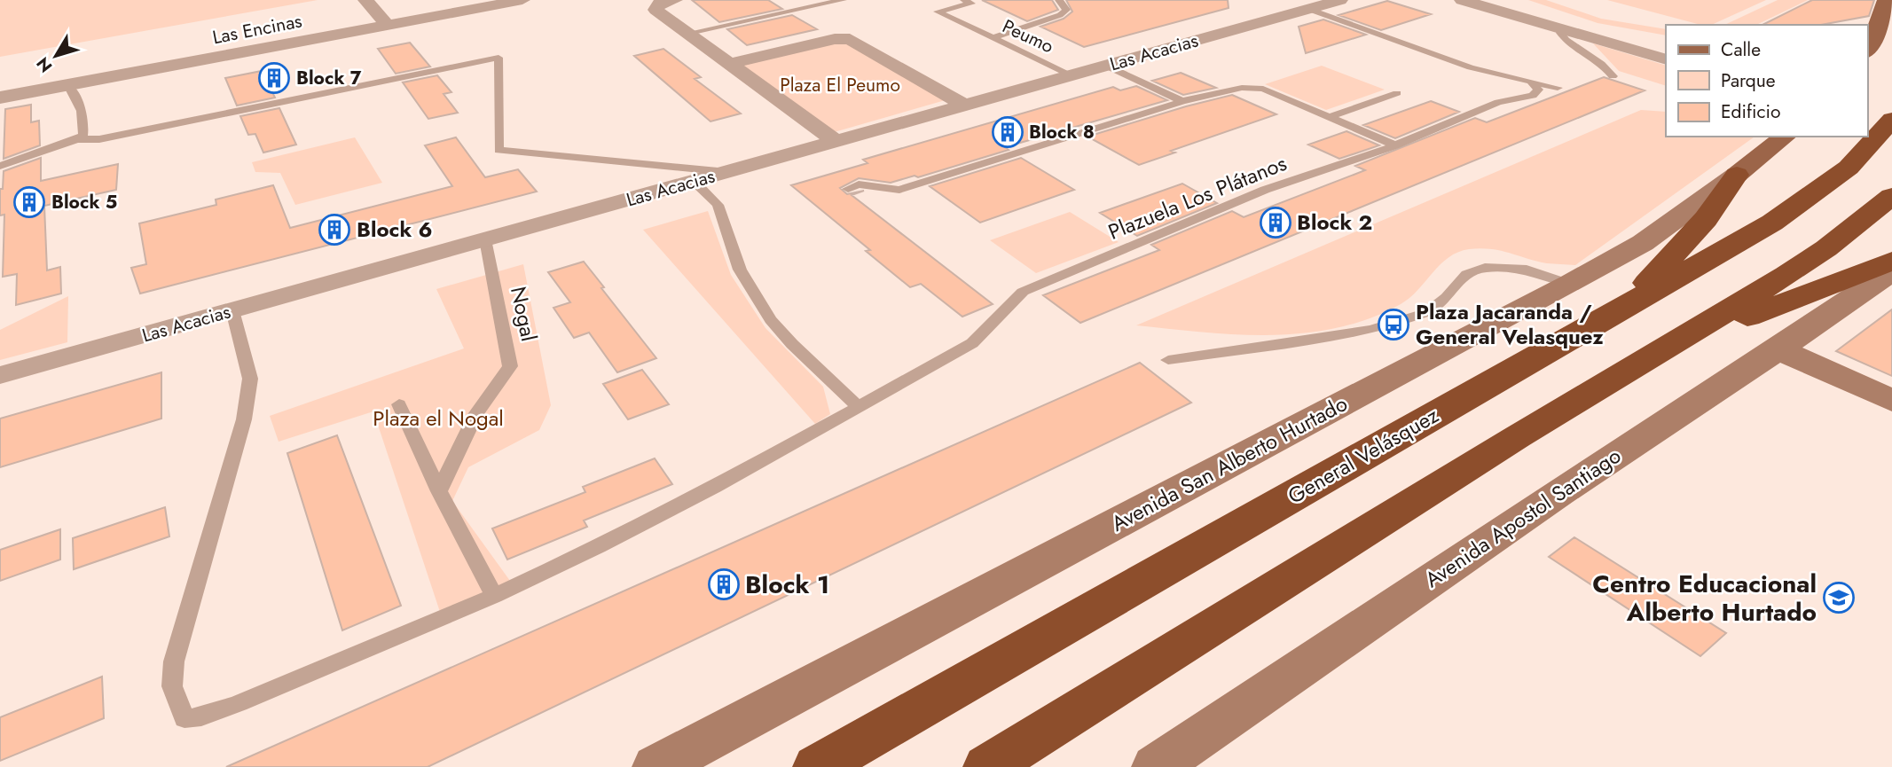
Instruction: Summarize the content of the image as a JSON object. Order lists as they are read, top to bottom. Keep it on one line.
{"streets":{"highway":["General Velásquez"],"main road":["Avenida San Alberto Hurtado","Avenida Apostol Santiago"],"street":["Las Encinas","Las Acacias"],"lane":["Peumo","Plazuela Los Plátanos","Nogal"]},"crossings":[["Peumo","Las Acacias"],["Las Acacias","Plazuela Los Plátanos"],["Las Acacias","Nogal"]],"parks":["Plaza El Peumo","Plaza el Nogal"],"places":{"building":["Block 7","Block 8","Block 5","Block 2","Block 6","Block 1"],"bus stop":["Plaza Jacaranda / General Velasquez"],"school or university":["Centro Educacional Alberto Hurtado"]},"legend":["Calle","Parque","Edificio"],"north":"bottom left"}
